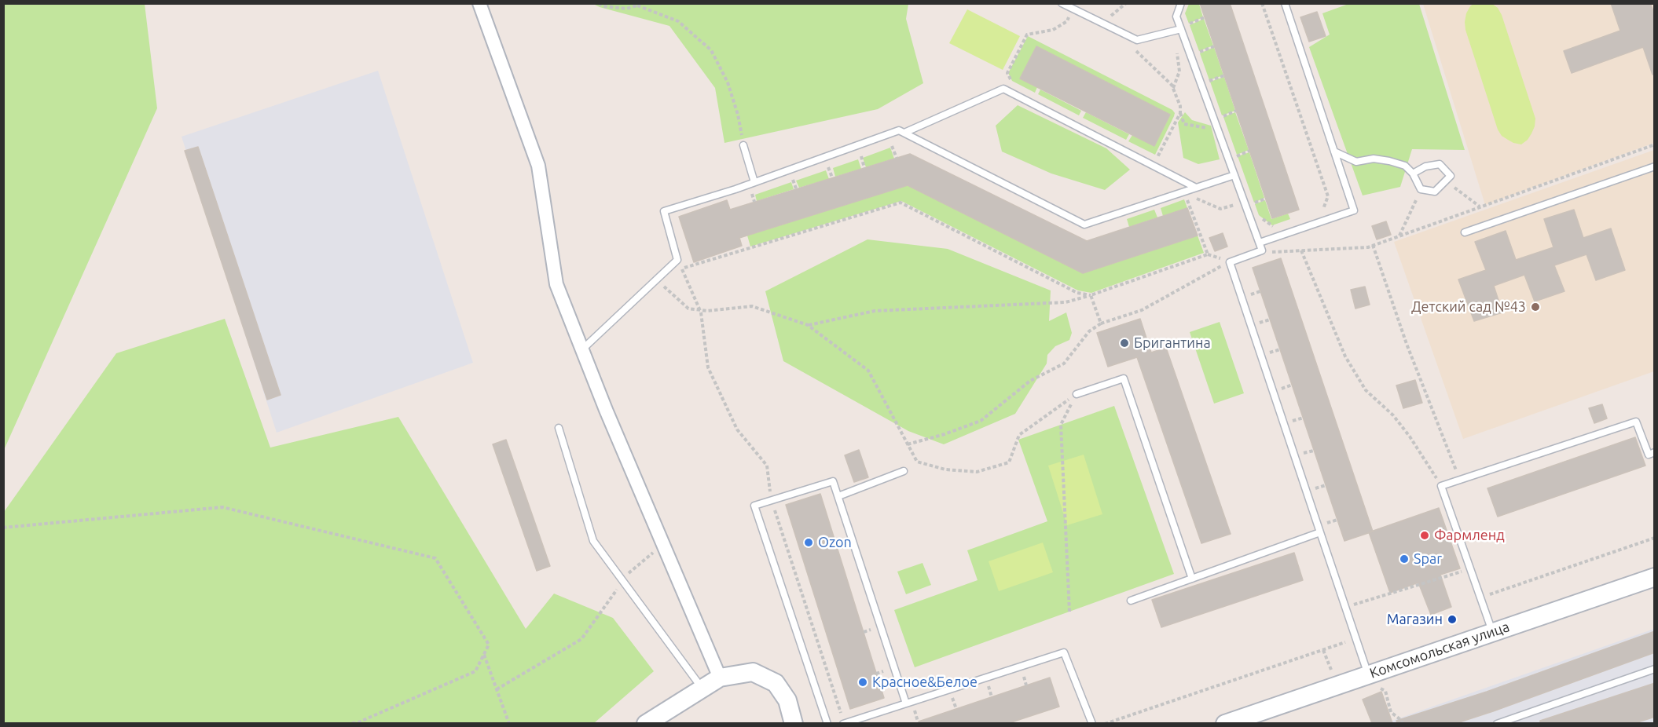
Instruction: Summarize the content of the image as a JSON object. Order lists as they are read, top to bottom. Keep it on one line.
{"streets":{"main road":["Комсомольская улица"]},"places":["Детский сад №43","Бригантина","Фармленд","Ozon","Spar","Магазин","Красное&Белое"]}
